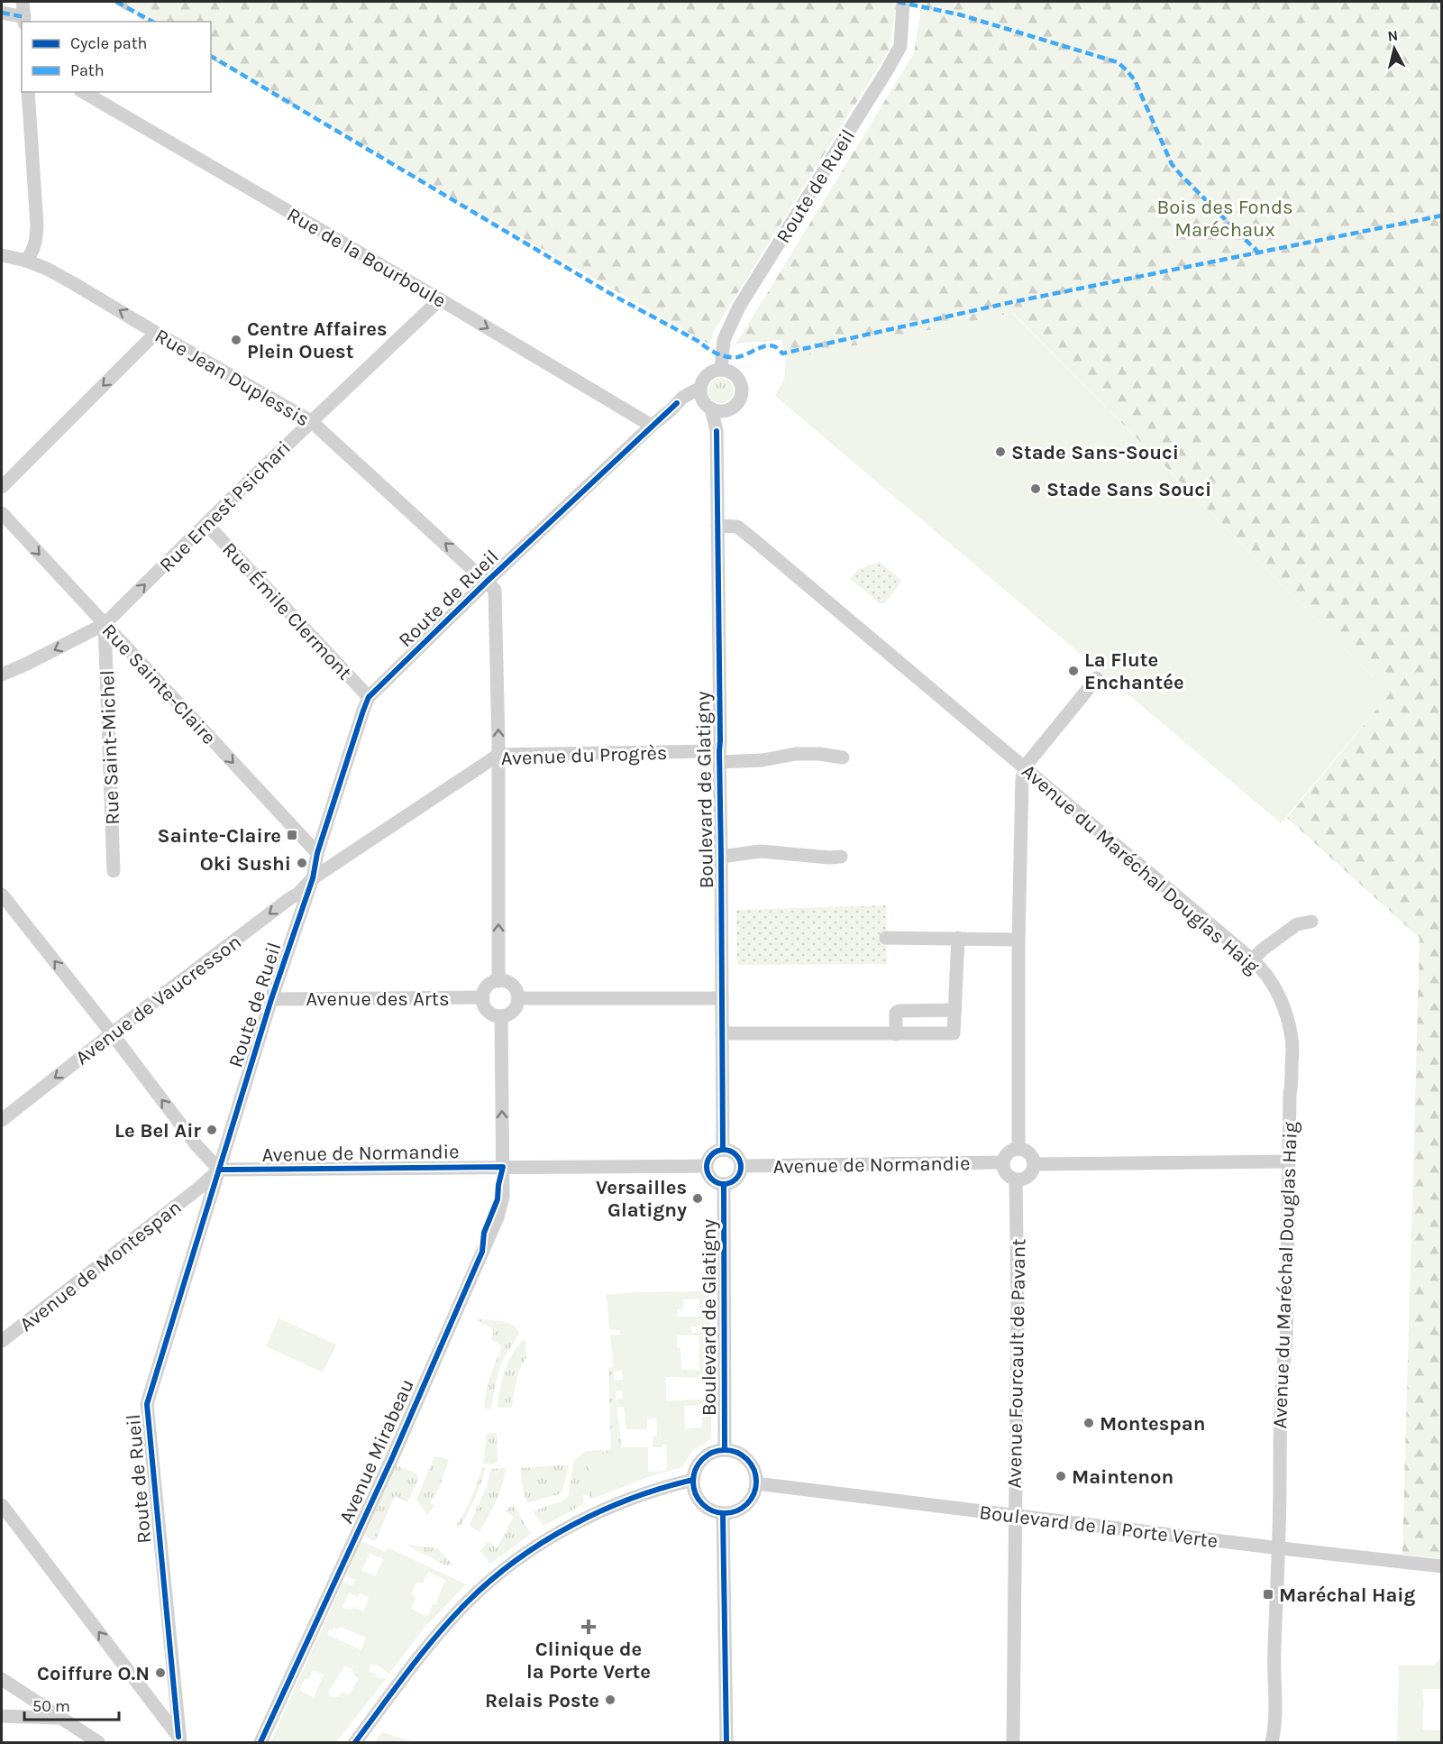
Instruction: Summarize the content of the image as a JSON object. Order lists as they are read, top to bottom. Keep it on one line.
{"streets":{"street":["Route de Rueil","Rue de la Bourboule","Rue Jean Duplessis","Rue Ernest Psichari","Rue Émile Clermont","Rue Sainte-Claire","Rue Saint-Michel","Avenue du Progrès","Boulevard de Glatigny","Avenue du Maréchal Douglas Haig","Avenue des Arts","Avenue de Vaucresson","Avenue de Normandie","Avenue de Montespan","Avenue Fourcault de Pavant","Avenue Mirabeau","Boulevard de la Porte Verte"]},"crossings":[["Route de Rueil","Rue de la Bourboule"],["Route de Rueil","Rue Jean Duplessis"],["Route de Rueil","Rue Émile Clermont"],["Route de Rueil","Rue Sainte-Claire"],["Route de Rueil","Avenue du Progrès"],["Route de Rueil","Boulevard de Glatigny"],["Route de Rueil","Avenue des Arts"],["Route de Rueil","Avenue de Vaucresson"],["Route de Rueil","Avenue de Normandie"],["Route de Rueil","Avenue de Montespan"],["Rue de la Bourboule","Rue Ernest Psichari"],["Rue Jean Duplessis","Rue Ernest Psichari"],["Rue Ernest Psichari","Rue Émile Clermont"],["Rue Ernest Psichari","Rue Sainte-Claire"],["Rue Ernest Psichari","Rue Saint-Michel"],["Rue Sainte-Claire","Rue Saint-Michel"],["Rue Sainte-Claire","Avenue du Progrès"],["Rue Sainte-Claire","Avenue de Vaucresson"],["Avenue du Progrès","Boulevard de Glatigny"],["Avenue du Progrès","Avenue de Vaucresson"],["Boulevard de Glatigny","Avenue du Maréchal Douglas Haig"],["Boulevard de Glatigny","Avenue de Normandie"],["Boulevard de Glatigny","Boulevard de la Porte Verte"],["Avenue du Maréchal Douglas Haig","Boulevard de la Porte Verte"],["Avenue des Arts","Avenue Mirabeau"],["Avenue de Normandie","Avenue de Montespan"],["Avenue de Normandie","Avenue Fourcault de Pavant"],["Avenue de Normandie","Avenue Mirabeau"],["Avenue Fourcault de Pavant","Boulevard de la Porte Verte"]],"one_way":["Rue de la Bourboule","Rue Jean Duplessis","Rue Sainte-Claire","Avenue de Vaucresson"],"parks":["Bois des Fonds Maréchaux"],"places":{"other":["Centre Affaires Plein Ouest","Stade Sans-Souci","Stade Sans Souci","La Flute Enchantée","Oki Sushi","Le Bel Air","Versailles Glatigny","Montespan","Maintenon","Coiffure O.N","Relais Poste"],"transit":["Sainte-Claire","Maréchal Haig"],"health":["Clinique de la Porte Verte"]},"legend":["Cycle path","Path"],"scale_bar":"50 m","north":"top"}
